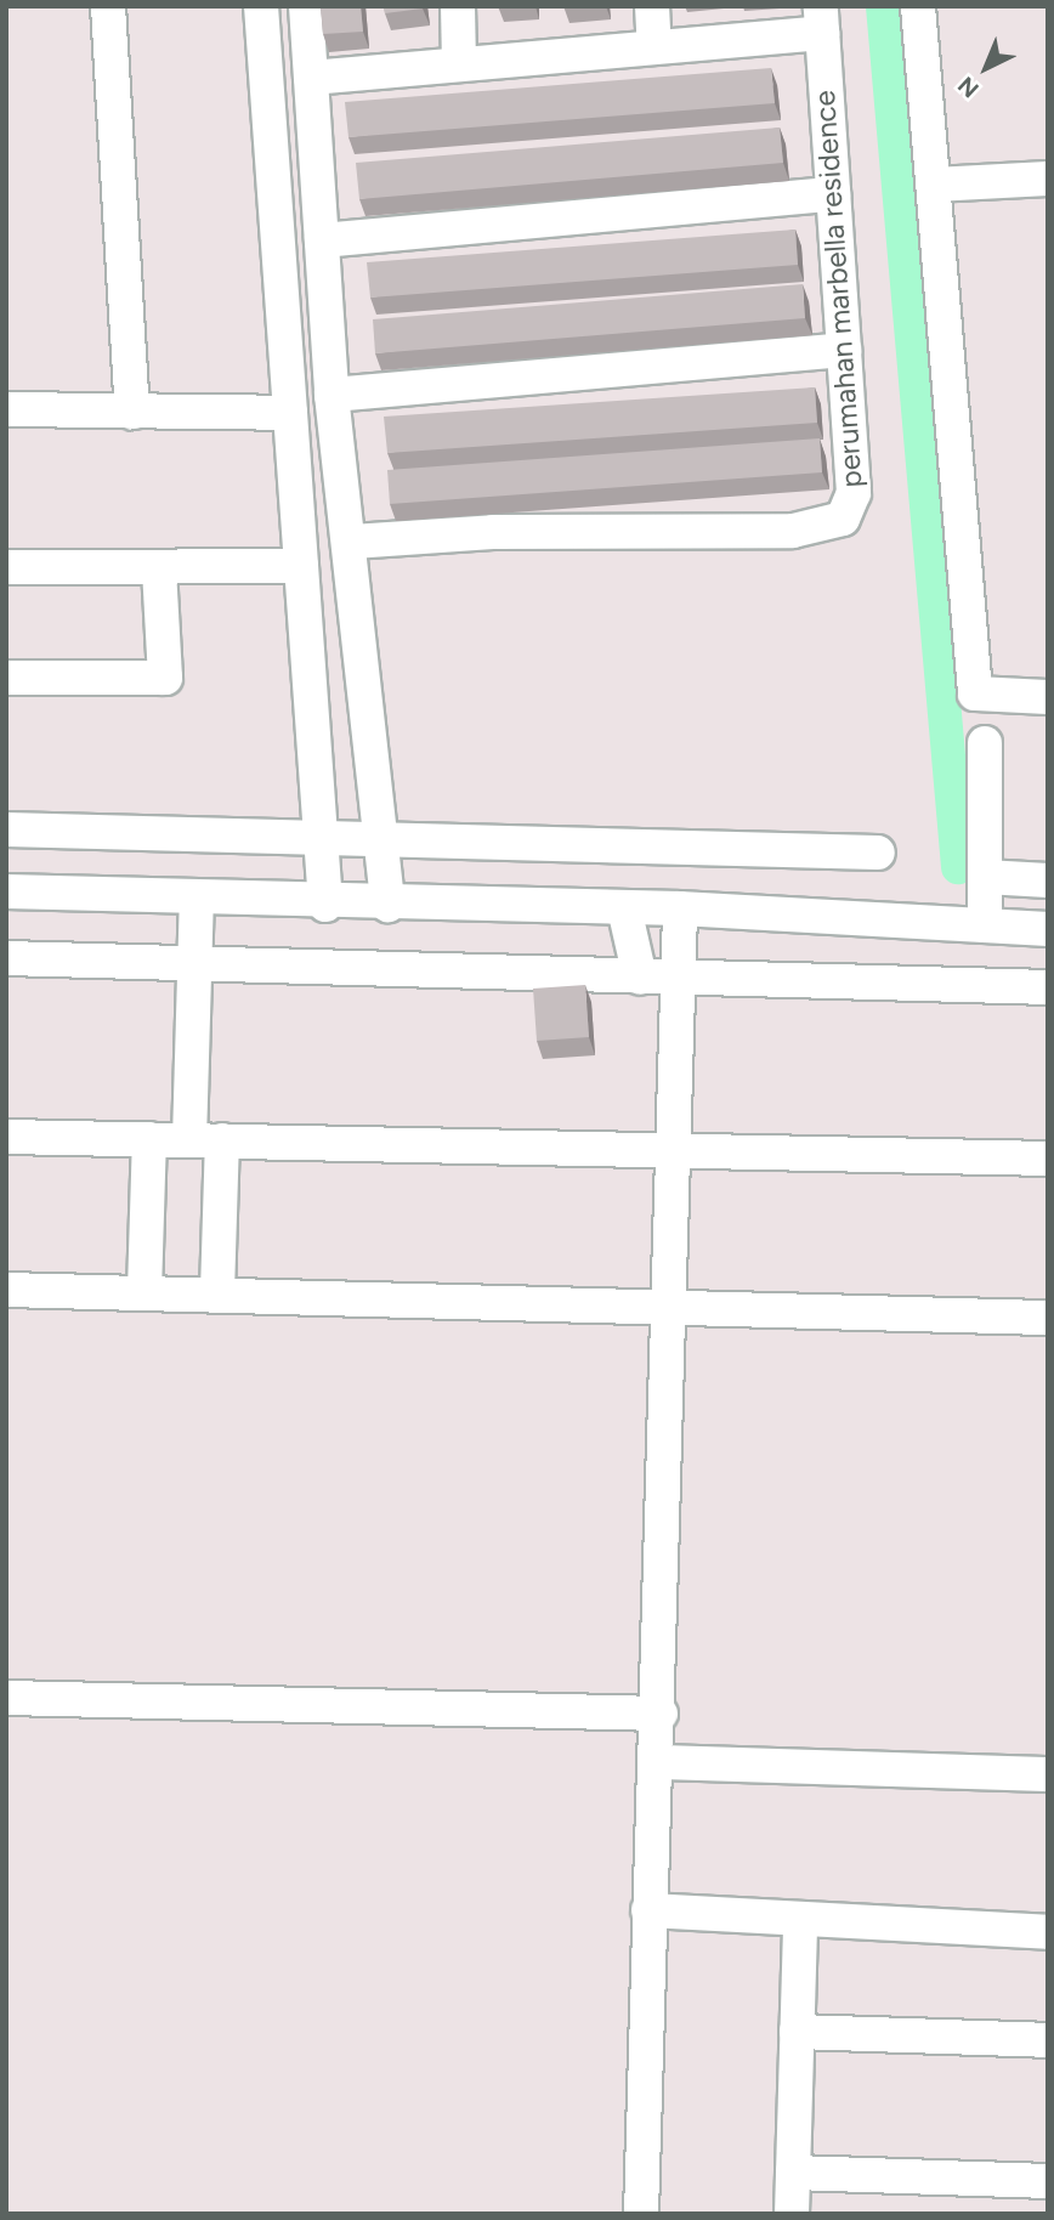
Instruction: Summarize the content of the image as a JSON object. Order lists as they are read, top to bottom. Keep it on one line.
{"streets":{"street":["perumahan marbella residence"]},"north":"bottom left"}
